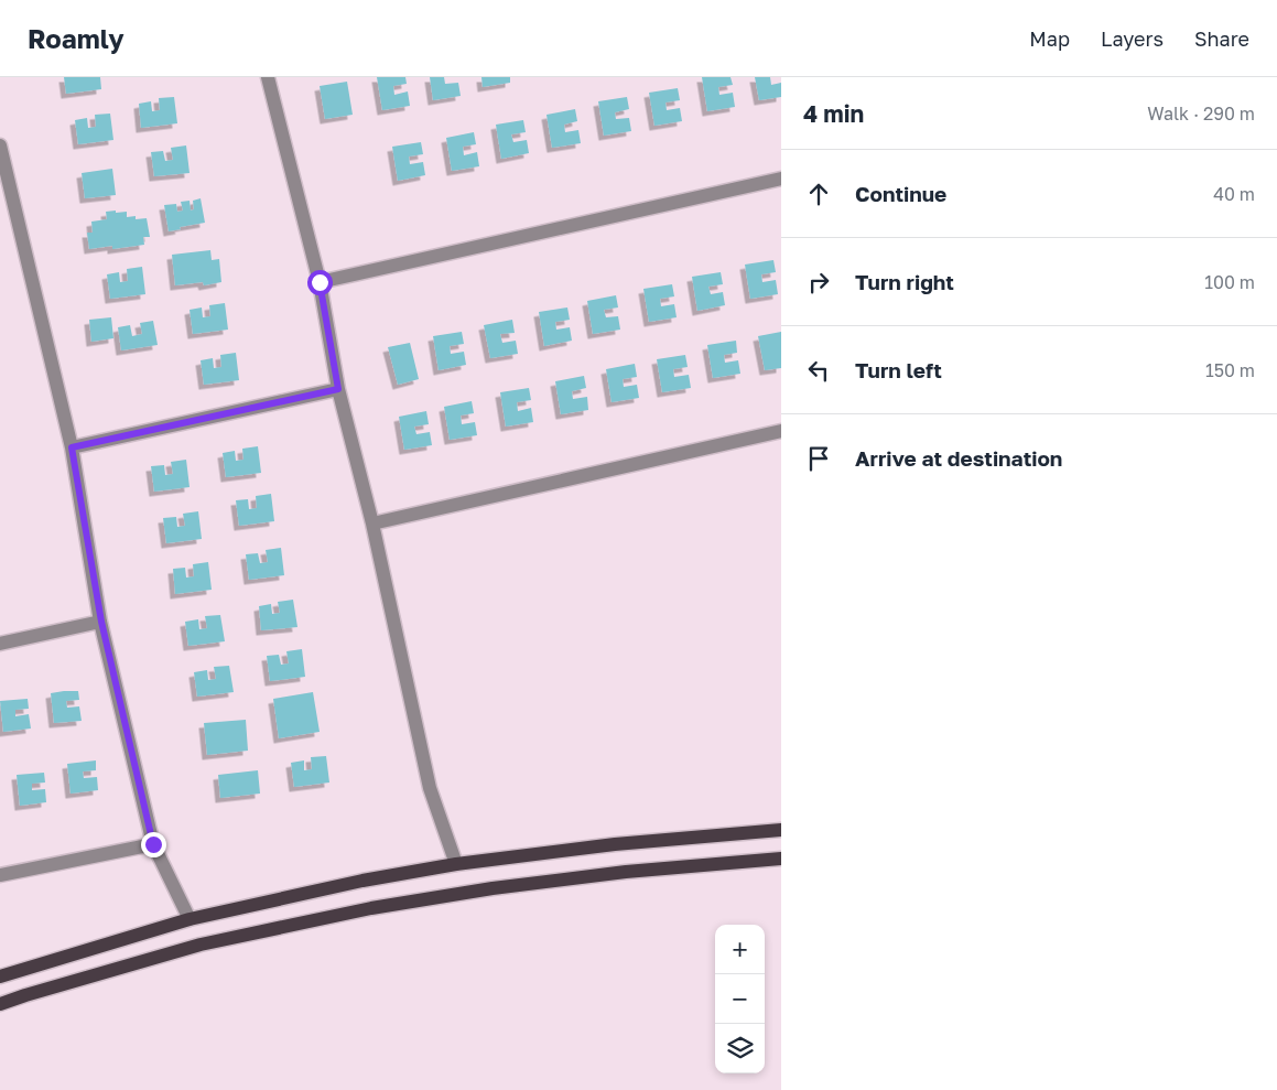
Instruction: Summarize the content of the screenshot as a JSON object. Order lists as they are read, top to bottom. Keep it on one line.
{"page":{"header":"Roamly","nav":["Map","Layers","Share"],"heading":["4 min","Walk · 290 m"],"list":[["Continue","40 m"],["Turn right","100 m"],["Turn left","150 m"],"Arrive at destination"],"map_buttons":["+","−"]}}
